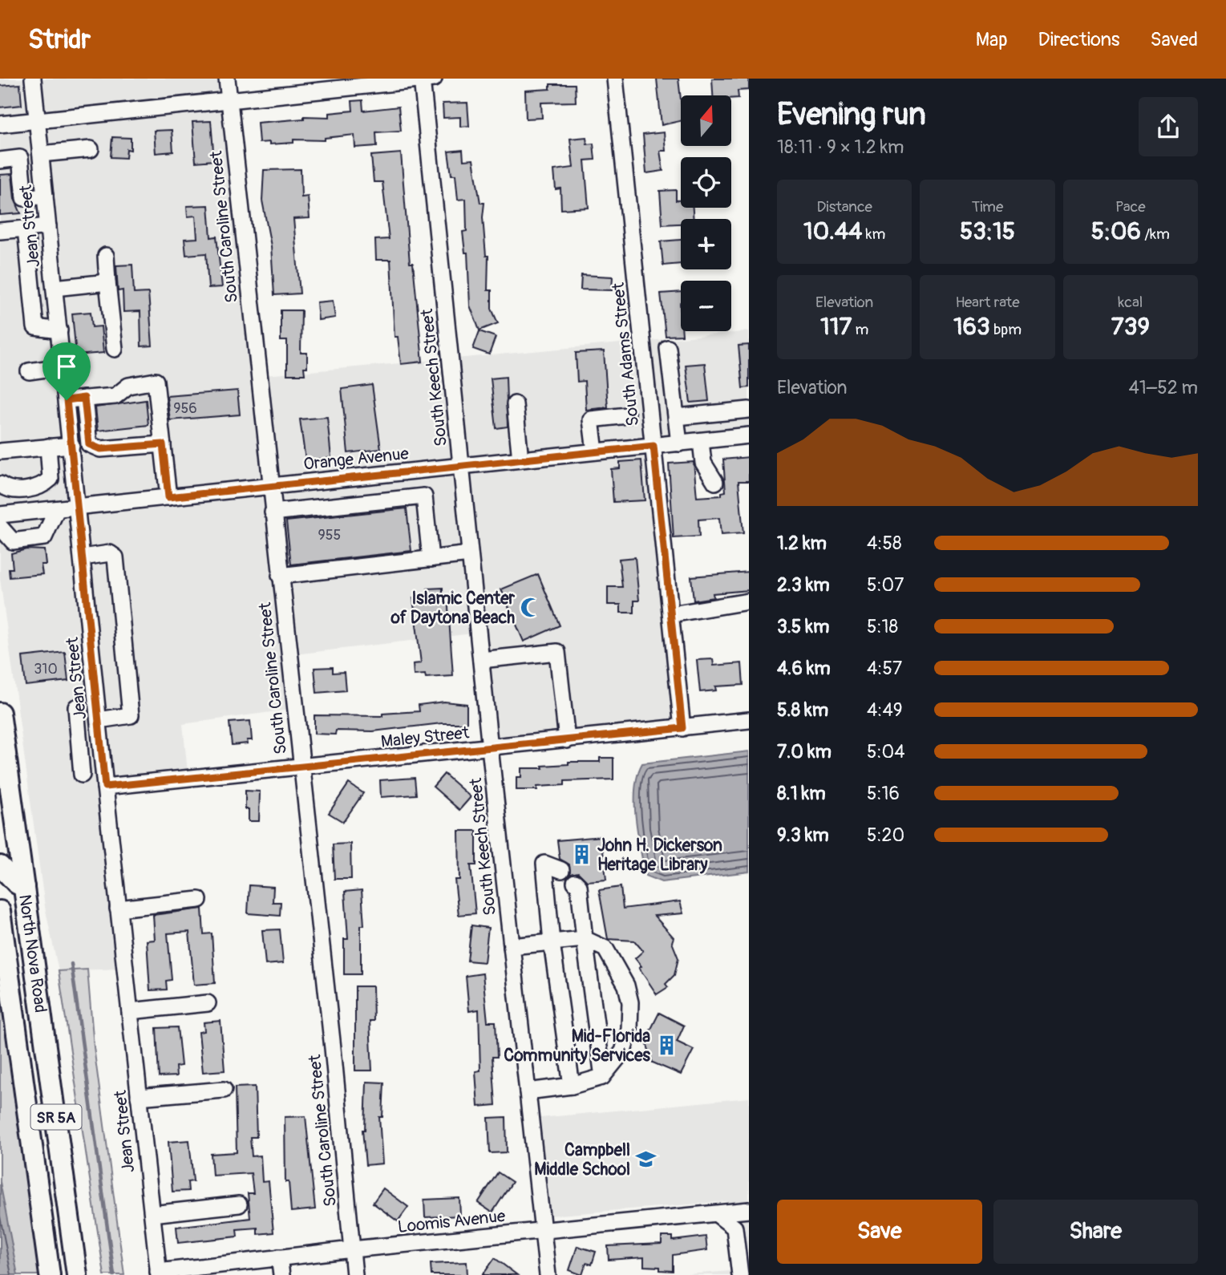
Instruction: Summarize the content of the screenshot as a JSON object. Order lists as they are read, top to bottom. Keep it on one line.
{"streets":{"main road":["North Nova Road","SR 5A"],"street":["Jean Street","South Caroline Street","South Adams Street","South Keech Street","Orange Avenue","Maley Street","Loomis Avenue"]},"crossings":[["Jean Street","Orange Avenue"],["Jean Street","Maley Street"],["Jean Street","Loomis Avenue"],["South Caroline Street","Orange Avenue"],["South Caroline Street","Maley Street"],["South Caroline Street","Loomis Avenue"],["South Adams Street","Orange Avenue"],["South Adams Street","Maley Street"],["South Keech Street","Orange Avenue"],["South Keech Street","Maley Street"],["South Keech Street","Loomis Avenue"]],"places":{"mosque":["Islamic Center of Daytona Beach"],"building":["John H. Dickerson Heritage Library","Mid-Florida Community Services"],"school or university":["Campbell Middle School"]},"house_numbers":["956","955","310"],"north":"top","page":{"header":"Stridr","nav":["Map","Directions","Saved"],"heading":["Evening run","18:11 · 9 × 1.2 km"],"map_buttons":["+","−"],"stats":[["Distance","10.44 km"],["Time","53:15"],["Pace","5:06 /km"],["Elevation","117 m"],["Heart rate","163 bpm"],["kcal","739"]],"chart":["Elevation","41–52 m"],"list":[{"name":"1.2 km","note":"4:58"},{"name":"2.3 km","note":"5:07"},{"name":"3.5 km","note":"5:18"},{"name":"4.6 km","note":"4:57"},{"name":"5.8 km","note":"4:49"},{"name":"7.0 km","note":"5:04"},{"name":"8.1 km","note":"5:16"},{"name":"9.3 km","note":"5:20"}],"buttons":["Save","Share"]}}
